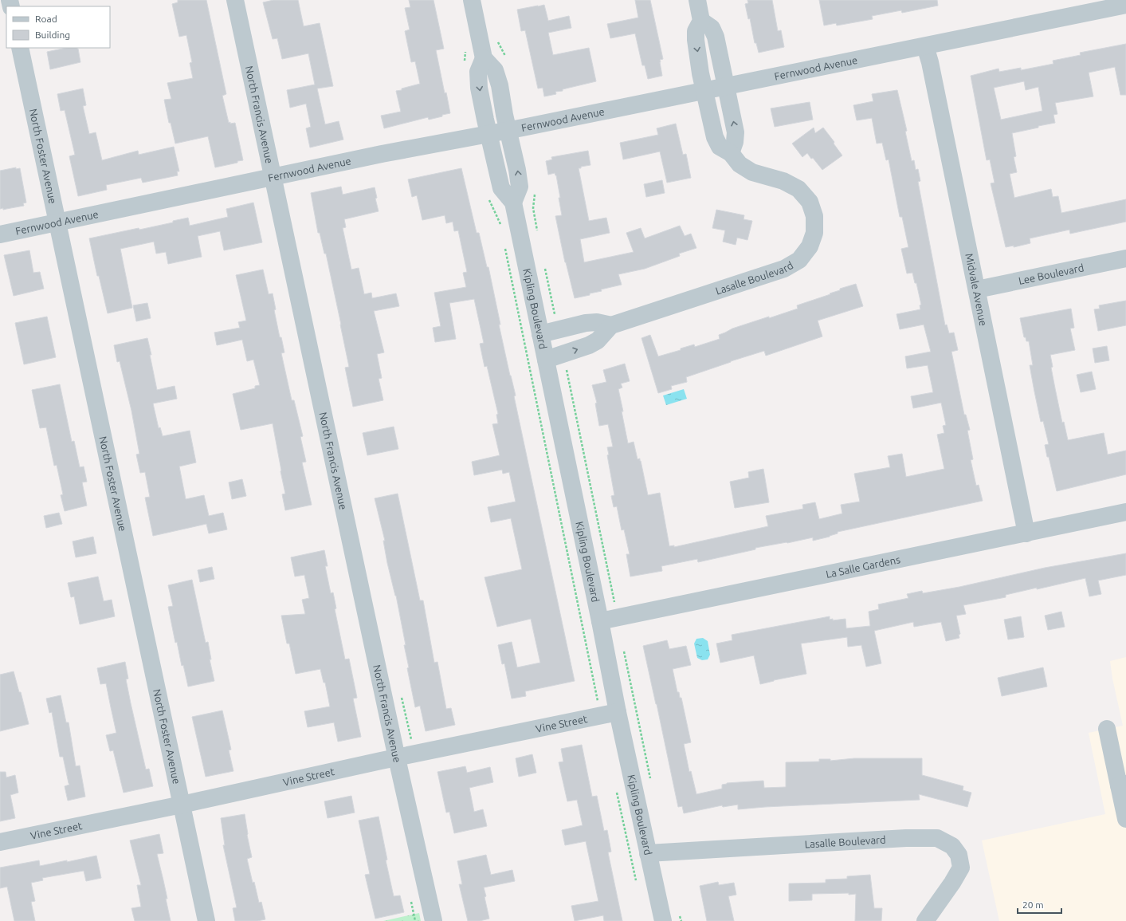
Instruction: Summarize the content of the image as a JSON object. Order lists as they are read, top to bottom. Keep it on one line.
{"streets":{"street":["Fernwood Avenue","North Francis Avenue","North Foster Avenue","Lee Boulevard","Lasalle Boulevard","Midvale Avenue","Kipling Boulevard","La Salle Gardens","Vine Street"]},"crossings":[["Fernwood Avenue","North Francis Avenue"],["Fernwood Avenue","North Foster Avenue"],["Fernwood Avenue","Lasalle Boulevard"],["Fernwood Avenue","Midvale Avenue"],["Fernwood Avenue","Kipling Boulevard"],["North Francis Avenue","Vine Street"],["North Foster Avenue","Vine Street"],["Lee Boulevard","Midvale Avenue"],["Lasalle Boulevard","Kipling Boulevard"],["Midvale Avenue","La Salle Gardens"],["Kipling Boulevard","La Salle Gardens"],["Kipling Boulevard","Vine Street"]],"legend":["Road","Building"],"scale_bar":"20 m"}
